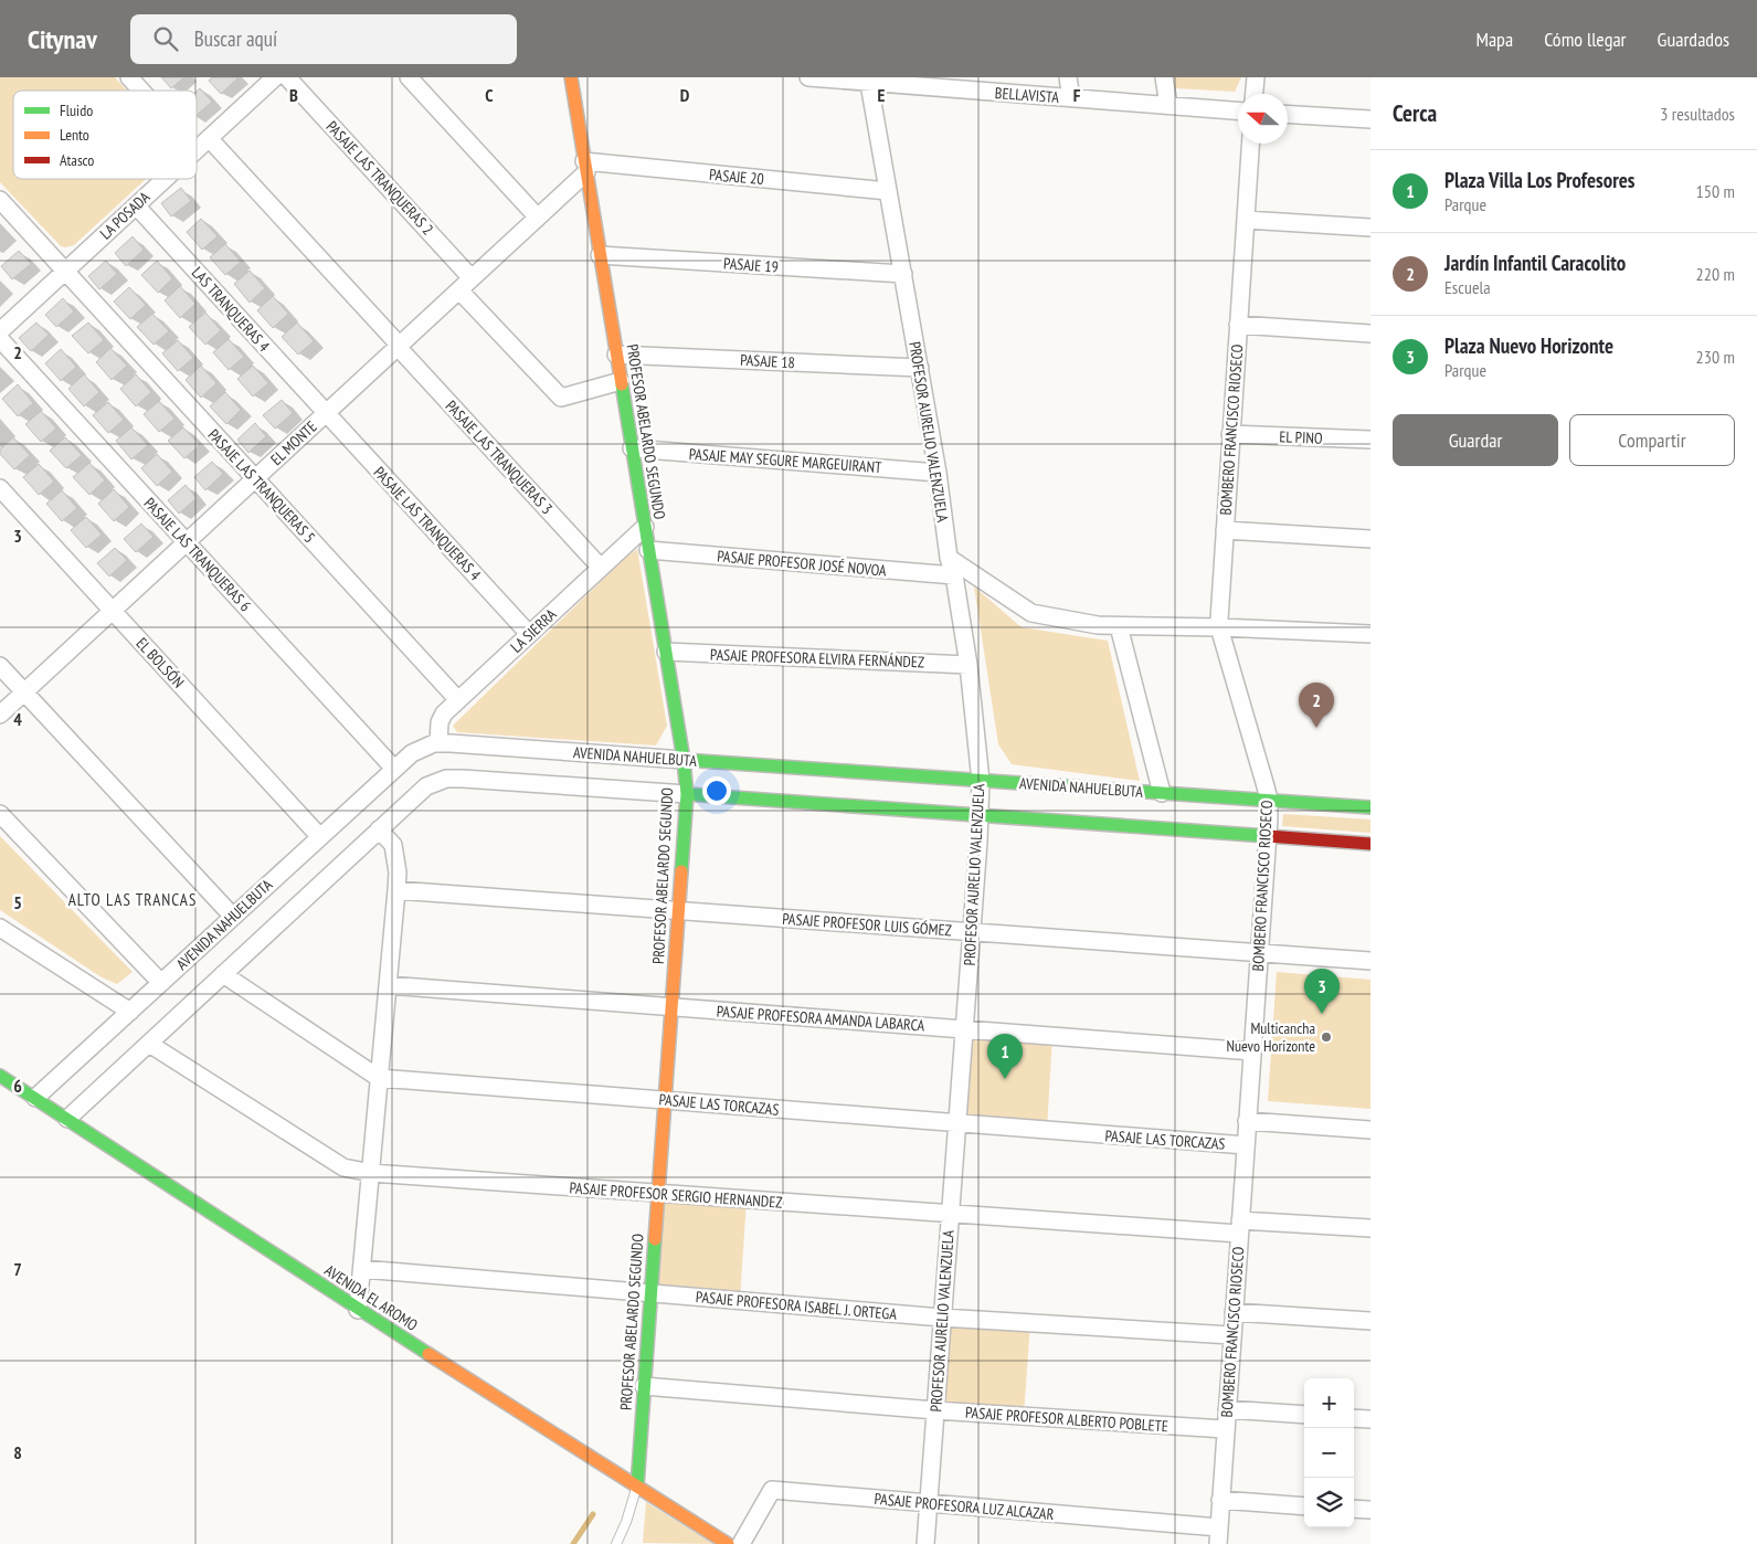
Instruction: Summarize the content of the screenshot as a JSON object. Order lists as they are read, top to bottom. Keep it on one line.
{"streets":{"street":["BELLAVISTA","PASAJE 20","PASAJE LAS TRANQUERAS 2","LA POSADA","PASAJE 19","LAS TRANQUERAS 4","PASAJE 18","BOMBERO FRANCISCO RIOSECO","PROFESOR ABELARDO SEGUNDO","PROFESOR AURELIO VALENZUELA","EL PINO","EL MONTE","PASAJE LAS TRANQUERAS 3","PASAJE MAY SEGURE MARGEUIRANT","PASAJE LAS TRANQUERAS 5","PASAJE LAS TRANQUERAS 4","PASAJE LAS TRANQUERAS 6","PASAJE PROFESOR JOSÉ NOVOA","LA SIERRA","PASAJE PROFESORA ELVIRA FERNÁNDEZ","EL BOLSÓN","AVENIDA NAHUELBUTA","PASAJE PROFESOR LUIS GÓMEZ","PASAJE PROFESORA AMANDA LABARCA","PASAJE LAS TORCAZAS","PASAJE PROFESOR SERGIO HERNANDEZ","AVENIDA EL AROMO","PASAJE PROFESORA ISABEL J. ORTEGA","PASAJE PROFESOR ALBERTO POBLETE","PASAJE PROFESORA LUZ ALCAZAR"]},"crossings":[["BELLAVISTA","PROFESOR AURELIO VALENZUELA"],["PASAJE 20","PROFESOR ABELARDO SEGUNDO"],["PASAJE 20","PROFESOR AURELIO VALENZUELA"],["PASAJE 20","EL MONTE"],["PASAJE LAS TRANQUERAS 2","EL MONTE"],["LA POSADA","LAS TRANQUERAS 4"],["LA POSADA","PASAJE LAS TRANQUERAS 3"],["LA POSADA","PASAJE LAS TRANQUERAS 5"],["PASAJE 19","PROFESOR ABELARDO SEGUNDO"],["PASAJE 19","PROFESOR AURELIO VALENZUELA"],["LAS TRANQUERAS 4","EL MONTE"],["LAS TRANQUERAS 4","PASAJE LAS TRANQUERAS 4"],["PASAJE 18","PROFESOR ABELARDO SEGUNDO"],["PASAJE 18","PROFESOR AURELIO VALENZUELA"],["BOMBERO FRANCISCO RIOSECO","EL PINO"],["BOMBERO FRANCISCO RIOSECO","AVENIDA NAHUELBUTA"],["BOMBERO FRANCISCO RIOSECO","PASAJE PROFESOR LUIS GÓMEZ"],["BOMBERO FRANCISCO RIOSECO","PASAJE PROFESORA AMANDA LABARCA"],["BOMBERO FRANCISCO RIOSECO","PASAJE LAS TORCAZAS"],["BOMBERO FRANCISCO RIOSECO","PASAJE PROFESOR SERGIO HERNANDEZ"],["BOMBERO FRANCISCO RIOSECO","PASAJE PROFESORA ISABEL J. ORTEGA"],["BOMBERO FRANCISCO RIOSECO","PASAJE PROFESOR ALBERTO POBLETE"],["BOMBERO FRANCISCO RIOSECO","PASAJE PROFESORA LUZ ALCAZAR"],["PROFESOR ABELARDO SEGUNDO","EL MONTE"],["PROFESOR ABELARDO SEGUNDO","PASAJE MAY SEGURE MARGEUIRANT"],["PROFESOR ABELARDO SEGUNDO","PASAJE PROFESOR JOSÉ NOVOA"],["PROFESOR ABELARDO SEGUNDO","LA SIERRA"],["PROFESOR ABELARDO SEGUNDO","PASAJE PROFESORA ELVIRA FERNÁNDEZ"],["PROFESOR ABELARDO SEGUNDO","AVENIDA NAHUELBUTA"],["PROFESOR ABELARDO SEGUNDO","PASAJE PROFESOR LUIS GÓMEZ"],["PROFESOR ABELARDO SEGUNDO","PASAJE PROFESORA AMANDA LABARCA"],["PROFESOR ABELARDO SEGUNDO","PASAJE LAS TORCAZAS"],["PROFESOR ABELARDO SEGUNDO","PASAJE PROFESOR SERGIO HERNANDEZ"],["PROFESOR ABELARDO SEGUNDO","AVENIDA EL AROMO"],["PROFESOR ABELARDO SEGUNDO","PASAJE PROFESORA ISABEL J. ORTEGA"],["PROFESOR ABELARDO SEGUNDO","PASAJE PROFESOR ALBERTO POBLETE"],["PROFESOR AURELIO VALENZUELA","PASAJE MAY SEGURE MARGEUIRANT"],["PROFESOR AURELIO VALENZUELA","PASAJE PROFESOR JOSÉ NOVOA"],["PROFESOR AURELIO VALENZUELA","PASAJE PROFESORA ELVIRA FERNÁNDEZ"],["PROFESOR AURELIO VALENZUELA","AVENIDA NAHUELBUTA"],["PROFESOR AURELIO VALENZUELA","PASAJE PROFESOR LUIS GÓMEZ"],["PROFESOR AURELIO VALENZUELA","PASAJE PROFESORA AMANDA LABARCA"],["PROFESOR AURELIO VALENZUELA","PASAJE LAS TORCAZAS"],["PROFESOR AURELIO VALENZUELA","PASAJE PROFESOR SERGIO HERNANDEZ"],["PROFESOR AURELIO VALENZUELA","PASAJE PROFESORA ISABEL J. ORTEGA"],["PROFESOR AURELIO VALENZUELA","PASAJE PROFESOR ALBERTO POBLETE"],["PROFESOR AURELIO VALENZUELA","PASAJE PROFESORA LUZ ALCAZAR"],["EL MONTE","PASAJE LAS TRANQUERAS 3"],["EL MONTE","PASAJE LAS TRANQUERAS 5"],["EL MONTE","PASAJE LAS TRANQUERAS 4"],["EL MONTE","PASAJE LAS TRANQUERAS 6"],["EL MONTE","EL BOLSÓN"],["PASAJE LAS TRANQUERAS 3","LA SIERRA"],["PASAJE LAS TRANQUERAS 5","LA SIERRA"],["PASAJE LAS TRANQUERAS 4","LA SIERRA"],["PASAJE LAS TRANQUERAS 6","AVENIDA NAHUELBUTA"],["LA SIERRA","AVENIDA NAHUELBUTA"],["EL BOLSÓN","AVENIDA NAHUELBUTA"],["AVENIDA NAHUELBUTA","AVENIDA EL AROMO"]],"districts":["ALTO LAS TRANCAS"],"places":["Multicancha Nuevo Horizonte"],"legend":["Fluido","Lento","Atasco"],"north":"left","page":{"header":"Citynav","search":"Buscar aquí","nav":["Mapa","Cómo llegar","Guardados"],"heading":["Cerca","3 resultados"],"list":[{"mark":"1","name":"Plaza Villa Los Profesores","note":"Parque","value":"150 m"},{"mark":"2","name":"Jardín Infantil Caracolito","note":"Escuela","value":"220 m"},{"mark":"3","name":"Plaza Nuevo Horizonte","note":"Parque","value":"230 m"}],"buttons":["Guardar","Compartir"],"pins":["2","3","1"],"map_buttons":["+","−"]},"grid":{"columns":["B","C","D","E","F"],"rows":["2","3","4","5","6","7","8"]}}
